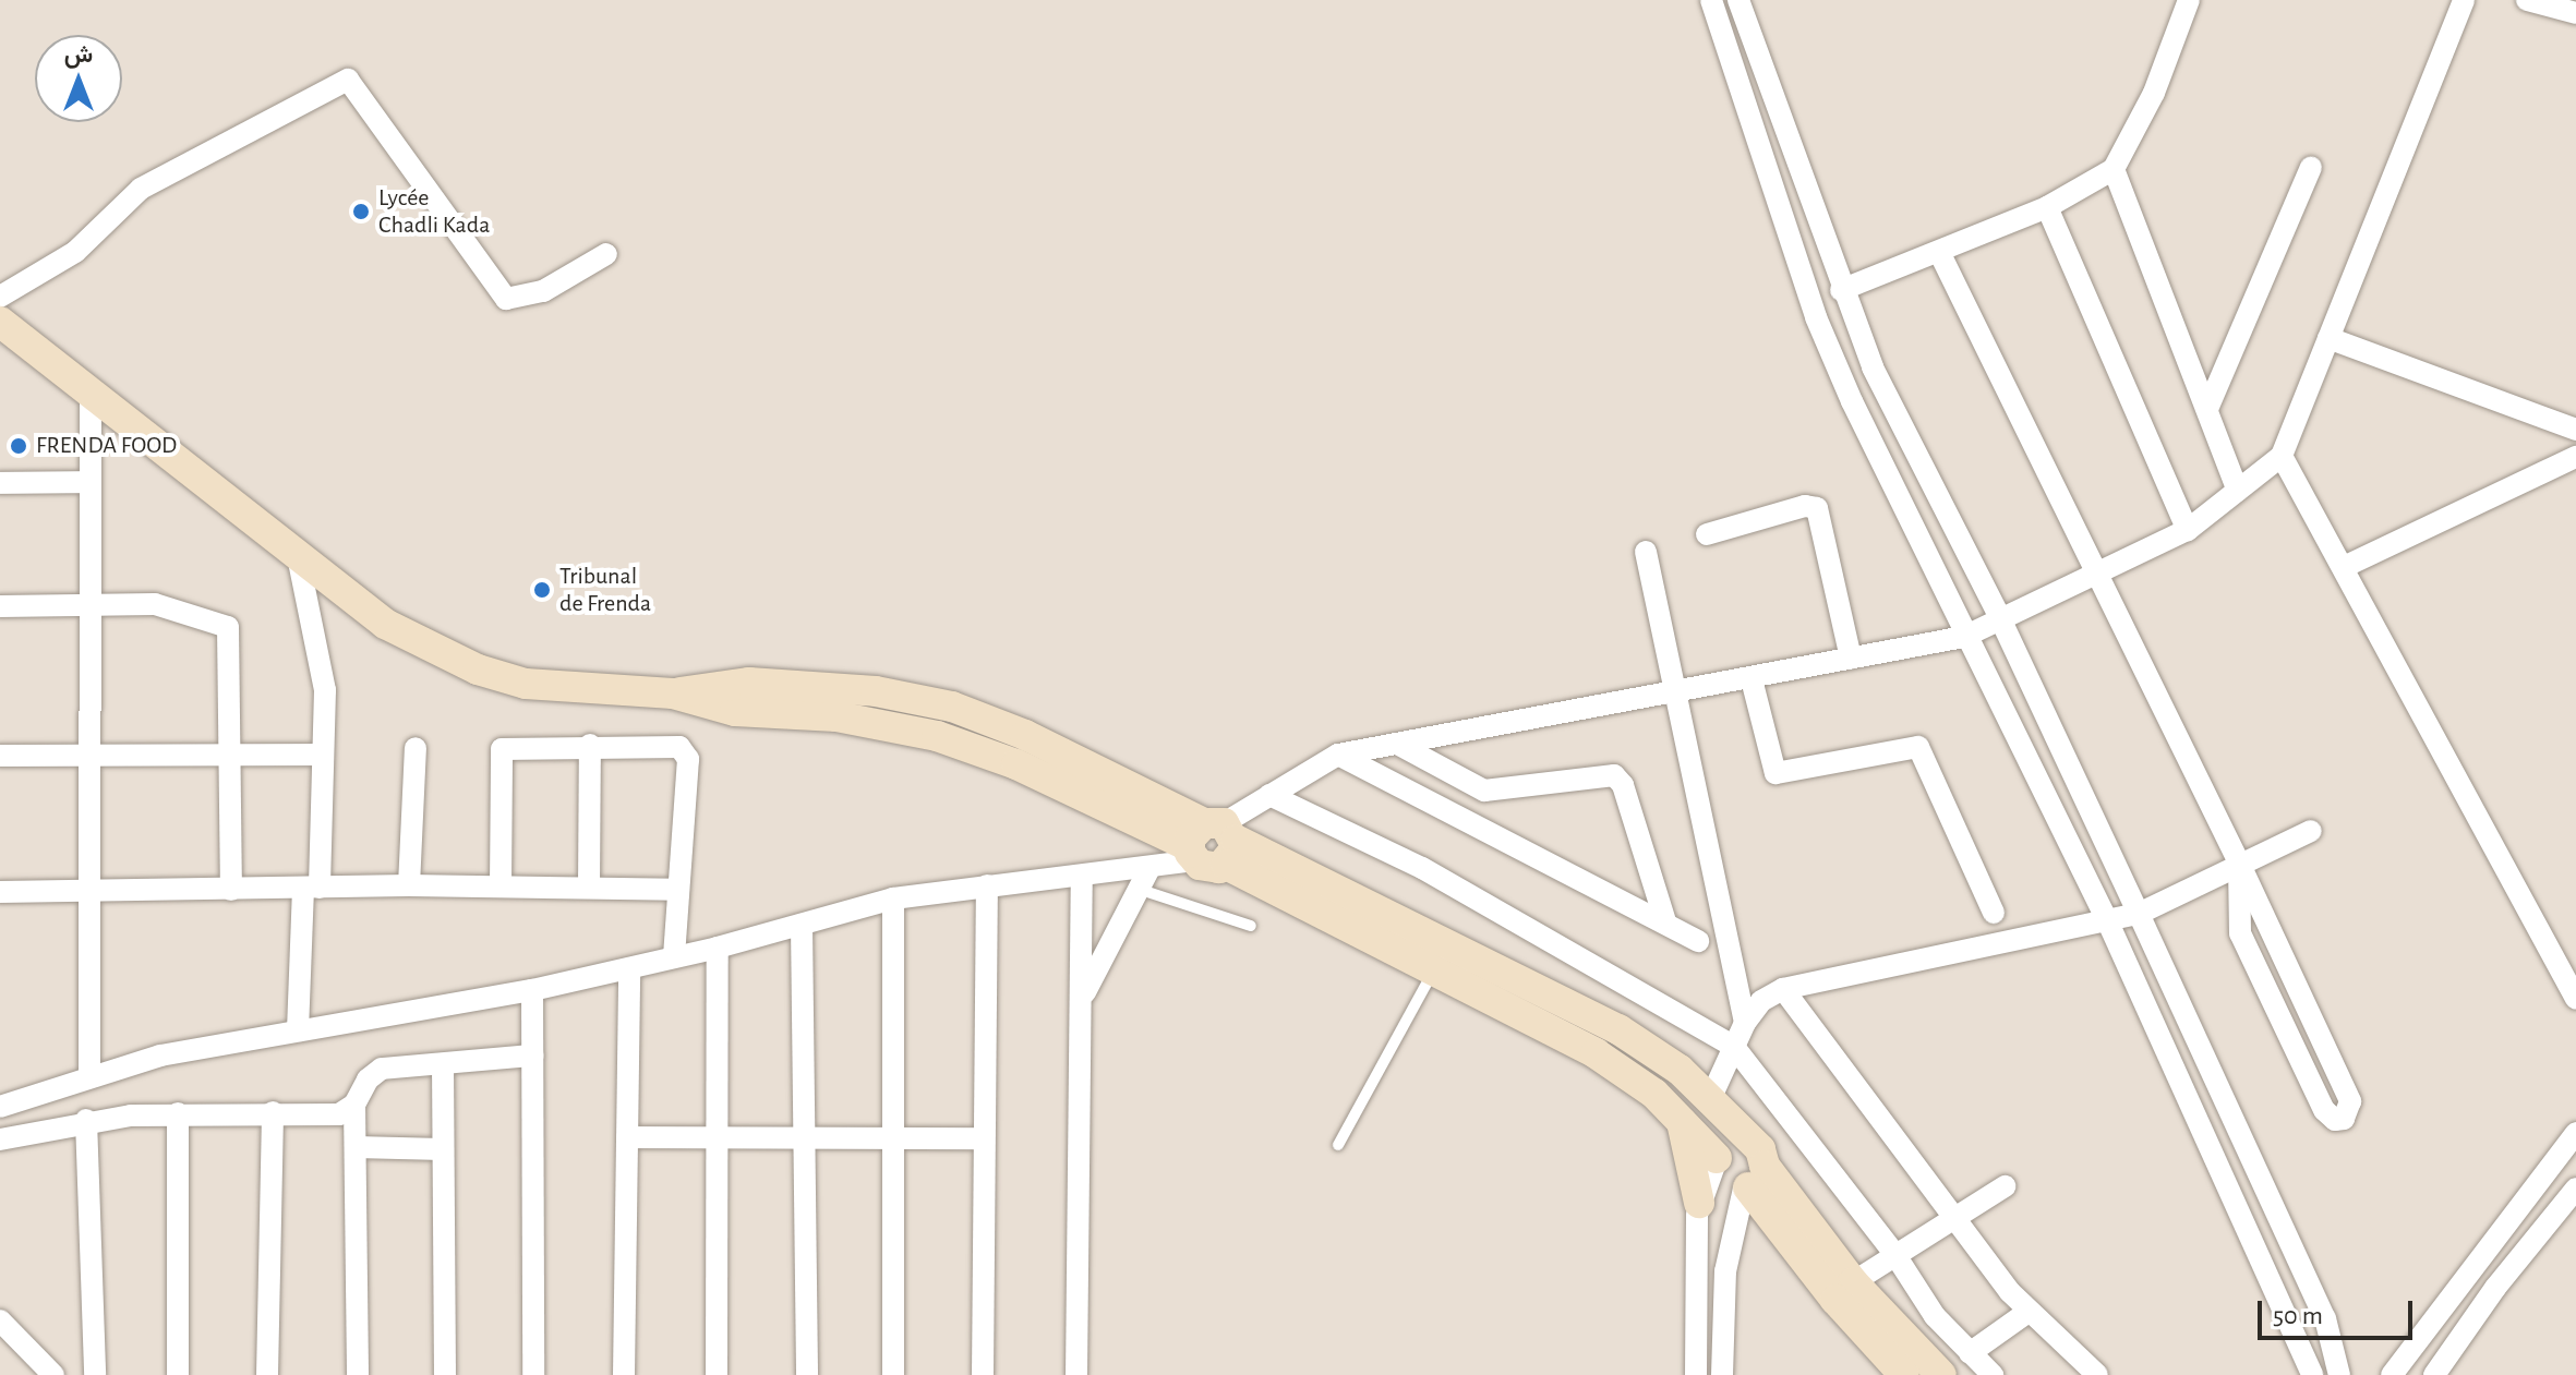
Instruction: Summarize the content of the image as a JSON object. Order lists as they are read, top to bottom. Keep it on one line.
{"places":["Lycée Chadli Kada","FRENDA FOOD","Tribunal de Frenda"],"scale_bar":"50 m","north":"top"}
